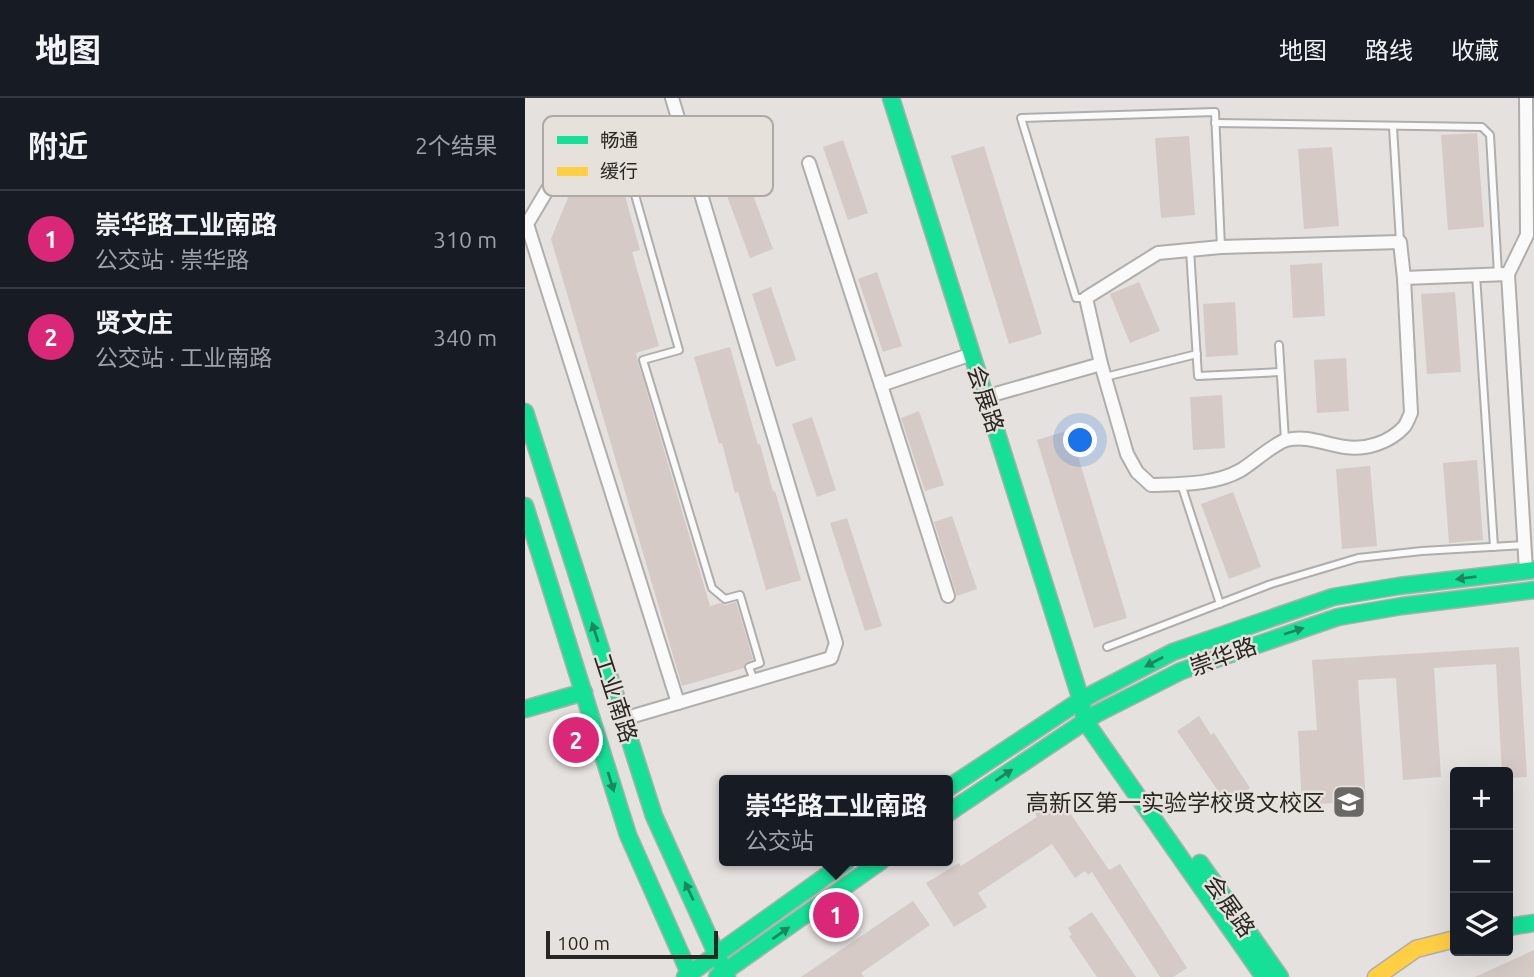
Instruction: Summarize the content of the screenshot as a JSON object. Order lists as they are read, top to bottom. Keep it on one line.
{"streets":{"main road":["会展路","崇华路","工业南路"]},"crossings":[["会展路","崇华路"]],"places":{"school or university":["高新区第一实验学校贤文校区"]},"legend":["畅通","缓行"],"scale_bar":"100 m","page":{"header":"地图","nav":["地图","路线","收藏"],"heading":["附近","2个结果"],"list":[{"mark":"1","name":"崇华路工业南路","note":"公交站 · 崇华路","value":"310 m"},{"mark":"2","name":"贤文庄","note":"公交站 · 工业南路","value":"340 m"}],"pins":["2","1"],"map_buttons":["+","−"],"popup":["崇华路工业南路","公交站"],"scale":"100 m"}}
